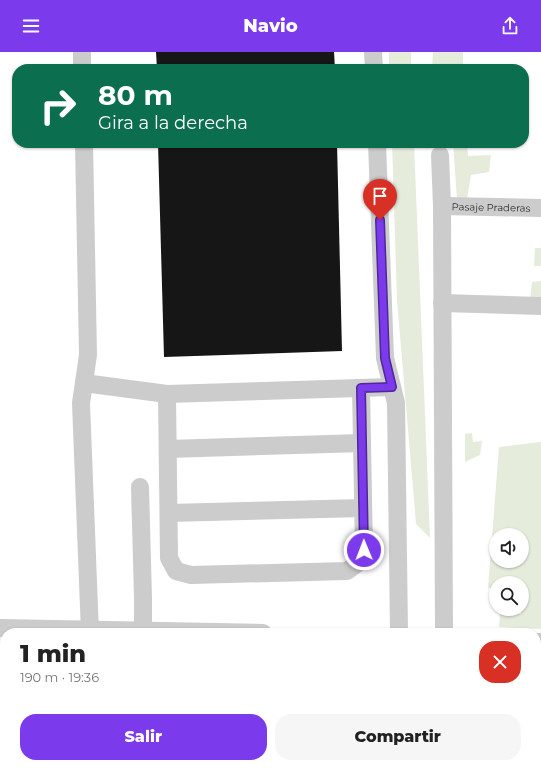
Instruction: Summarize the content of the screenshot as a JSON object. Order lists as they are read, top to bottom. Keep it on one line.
{"streets":{"street":["Pasaje Praderas"]},"page":{"header":"Navio","turn":["80 m","Gira a la derecha"],"heading":["1 min","190 m · 19:36"],"buttons":["Salir","Compartir"]}}
